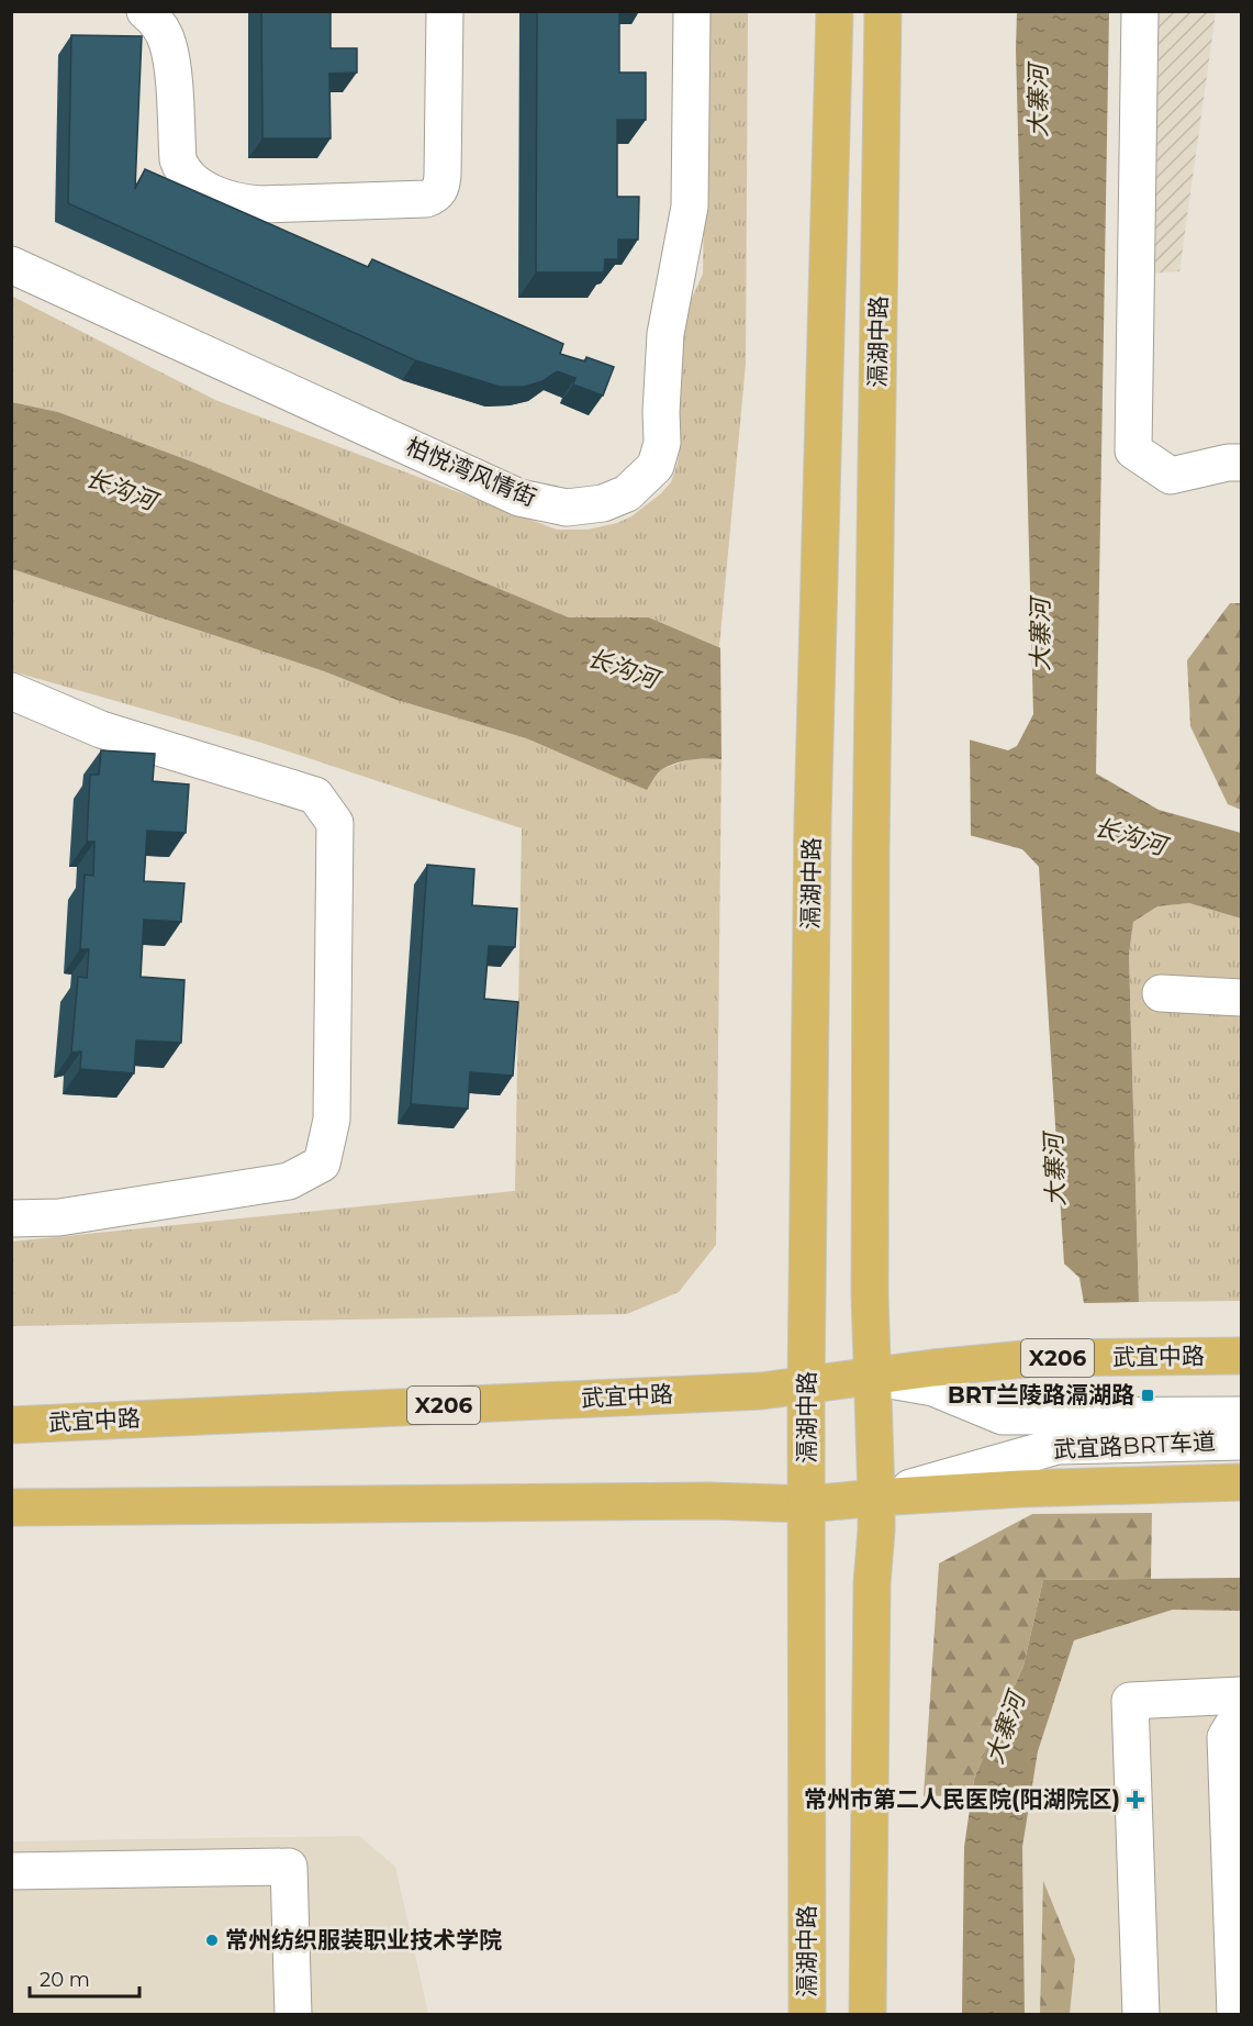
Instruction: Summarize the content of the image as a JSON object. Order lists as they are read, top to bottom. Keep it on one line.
{"streets":{"main road":["滆湖中路","武宜中路","X206"],"street":["柏悦湾风情街","武宜路BRT车道"]},"crossings":[["滆湖中路","武宜中路"],["滆湖中路","武宜路BRT车道"],["武宜中路","武宜路BRT车道"]],"water":["大寨河","长沟河"],"places":{"transit":["BRT兰陵路滆湖路"],"health":["常州市第二人民医院(阳湖院区)"],"other":["常州纺织服装职业技术学院"]},"scale_bar":"20 m"}
